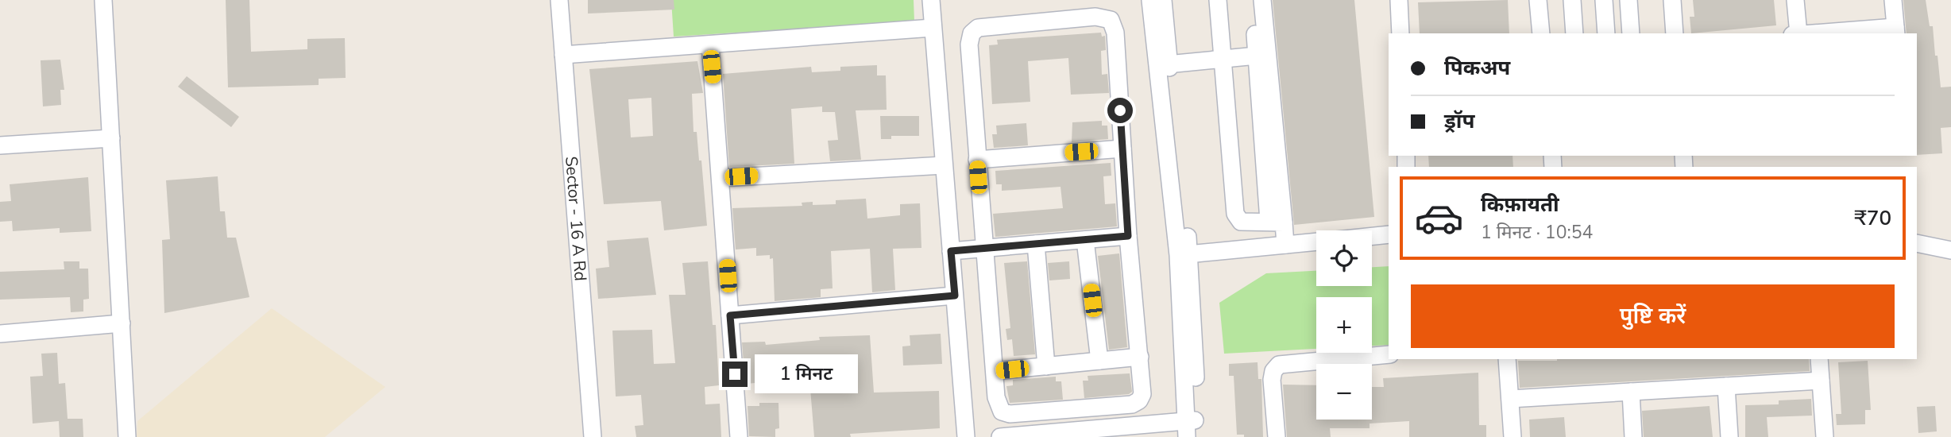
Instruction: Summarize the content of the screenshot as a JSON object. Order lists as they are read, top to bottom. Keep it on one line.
{"streets":{"street":["Sector - 16 A Rd"]},"page":{"banner":["पिकअप","ड्रॉप"],"list":[{"name":"किफ़ायती","note":"1 मिनट · 10:54","value":"₹70"}],"map_buttons":["+","−"],"buttons":"पुष्टि करें","bubble":"1 मिनट"}}
